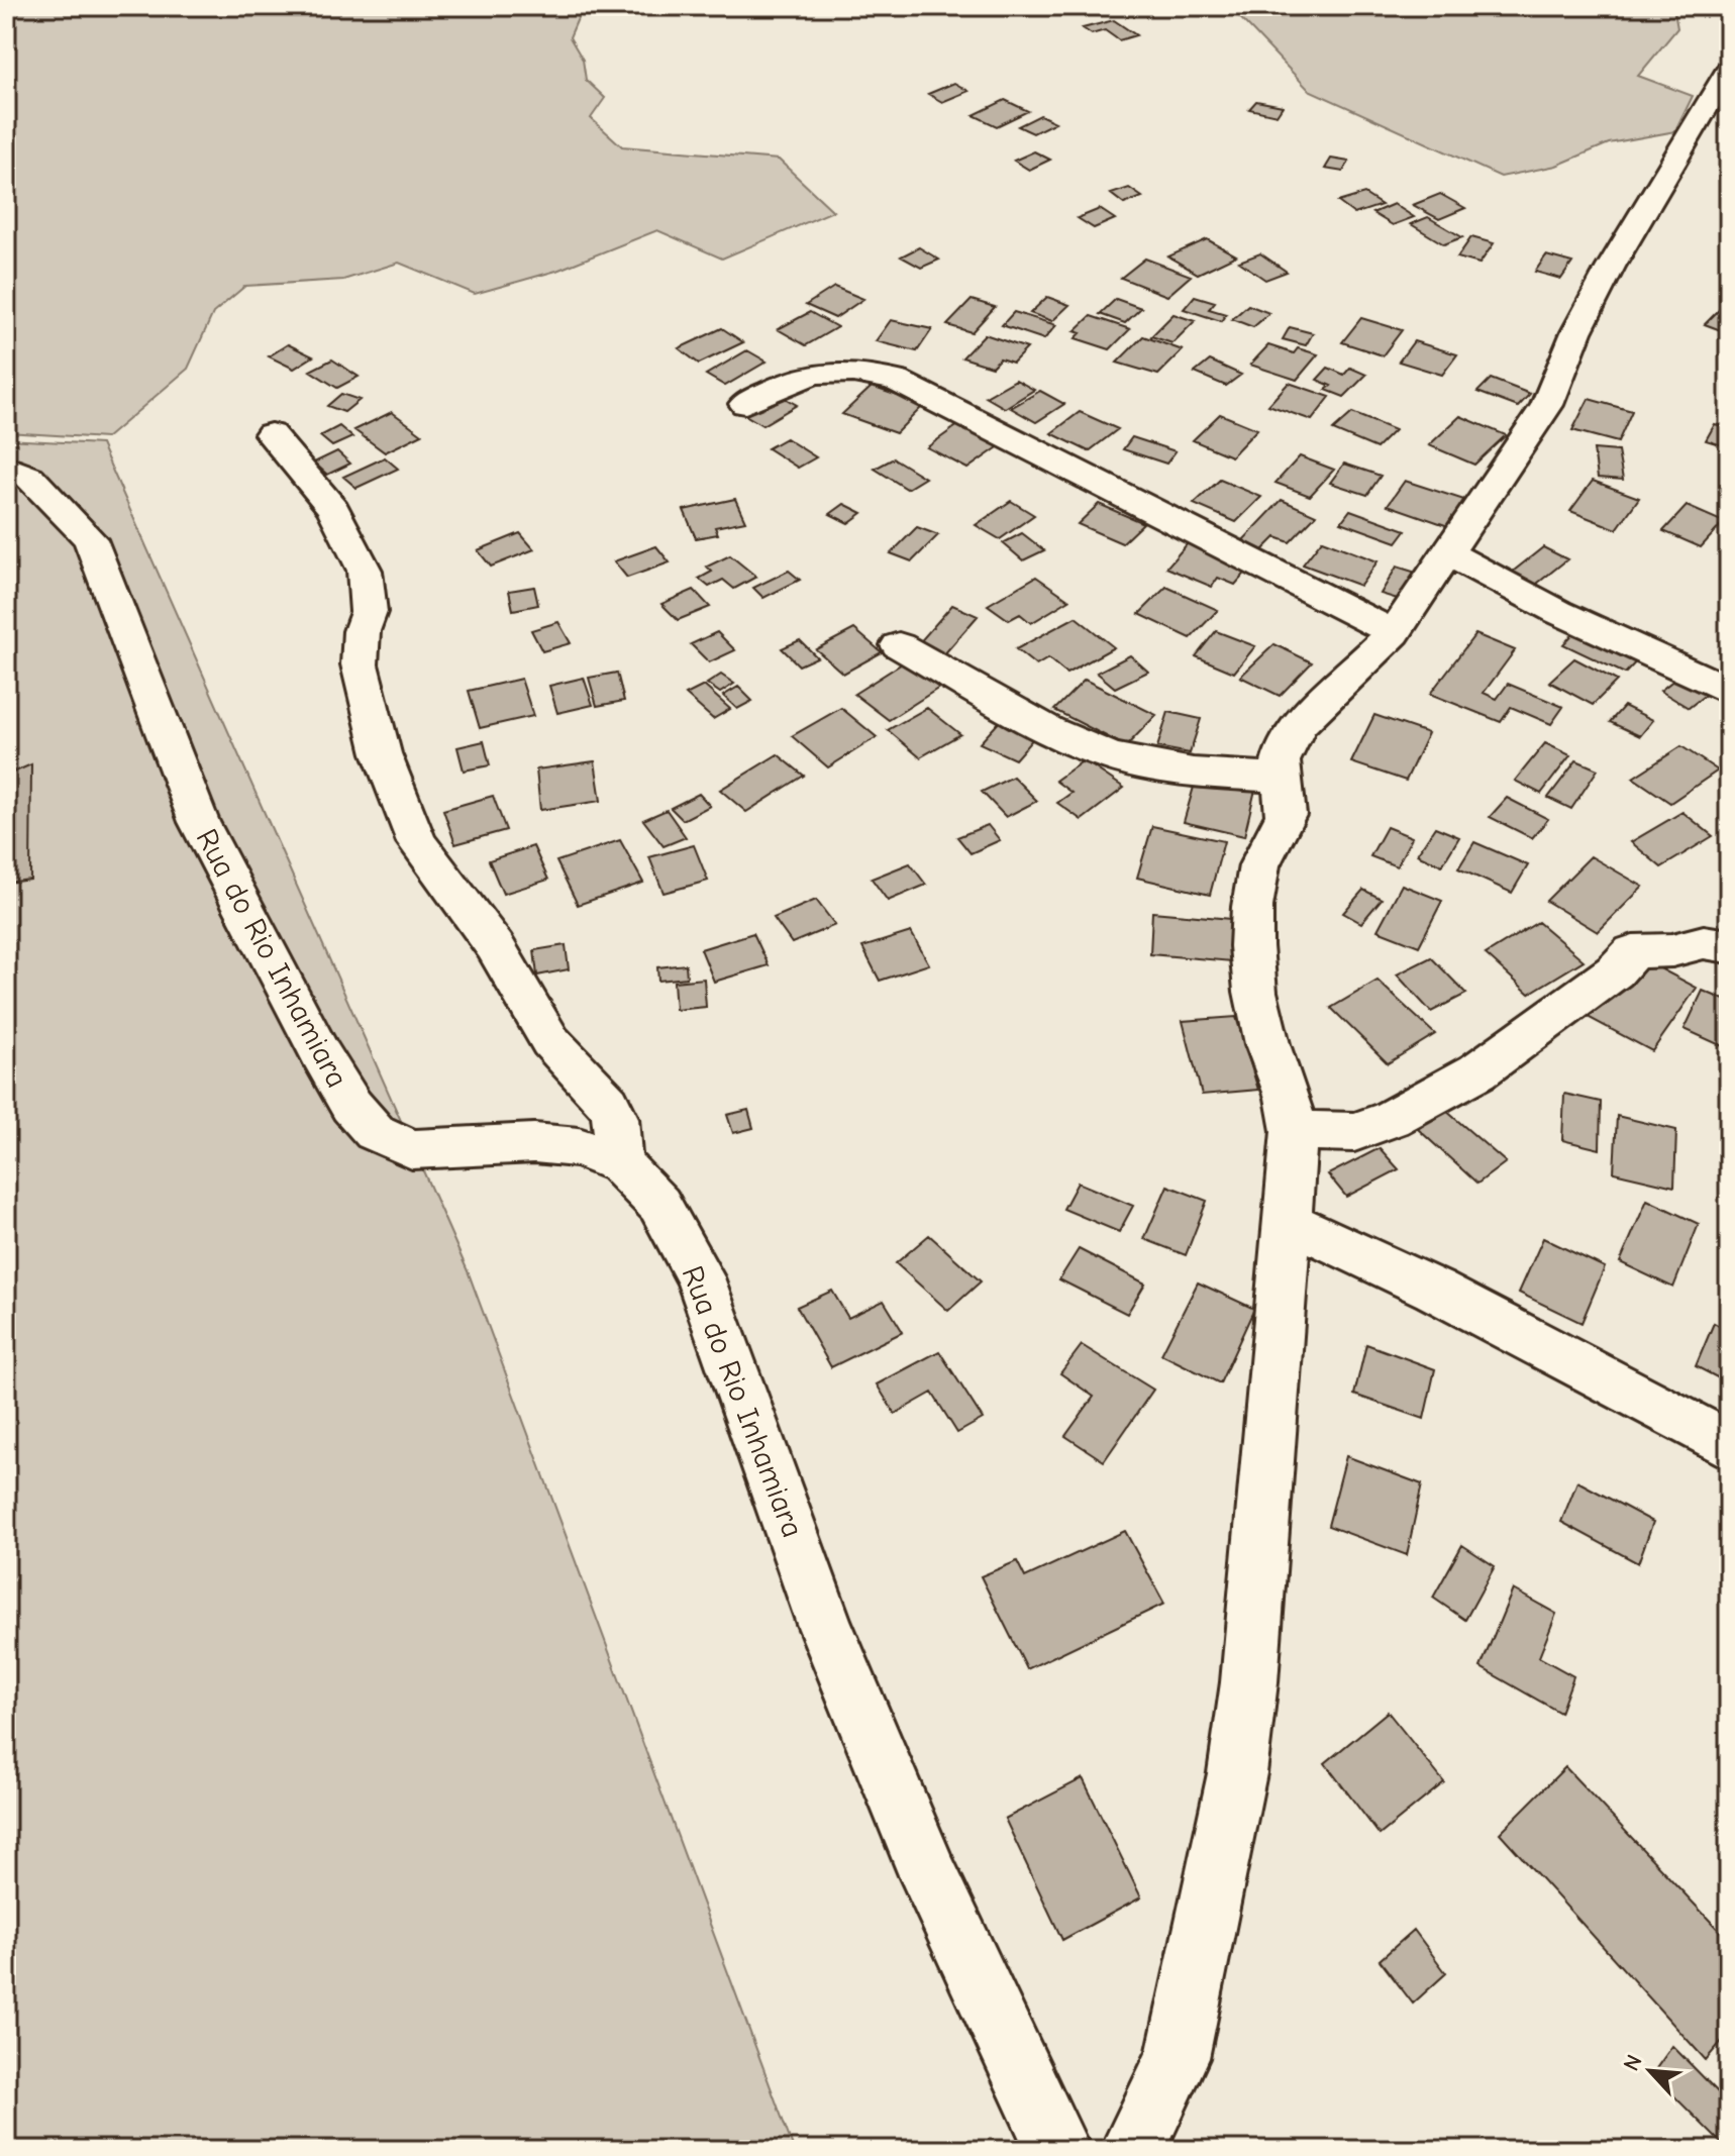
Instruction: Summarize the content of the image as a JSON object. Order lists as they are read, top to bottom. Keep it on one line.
{"streets":{"street":["Rua do Rio Inhamiara"]},"north":"top left"}
